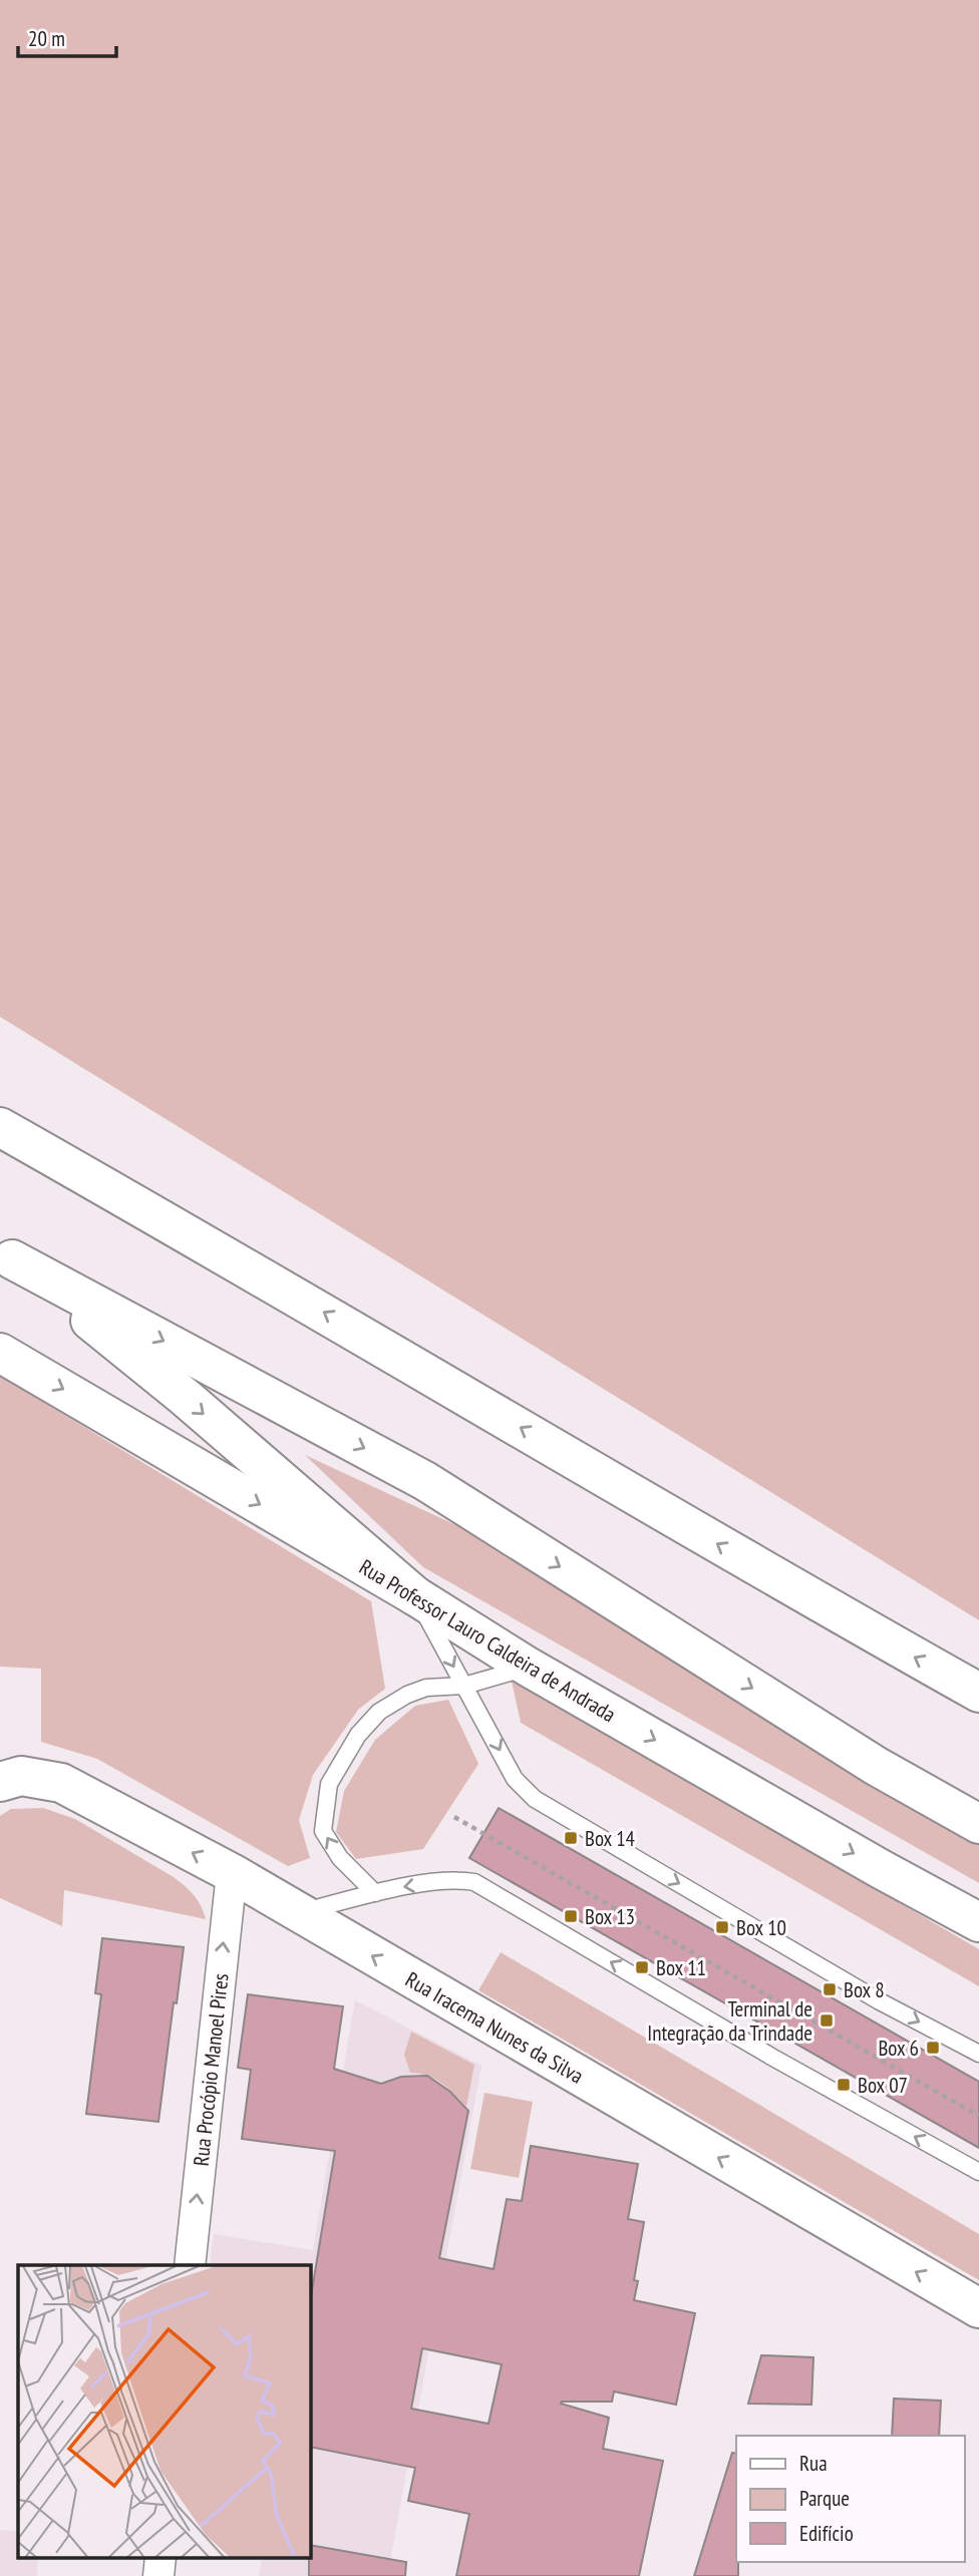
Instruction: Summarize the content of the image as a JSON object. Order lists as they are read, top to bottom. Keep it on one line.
{"streets":{"main road":["Rua Professor Lauro Caldeira de Andrada","Rua Iracema Nunes da Silva"],"street":["Rua Procópio Manoel Pires"]},"crossings":[["Rua Iracema Nunes da Silva","Rua Procópio Manoel Pires"]],"one_way":["Rua Iracema Nunes da Silva","Rua Procópio Manoel Pires"],"places":{"transit":["Box 14","Box 13","Box 10","Box 11","Box 8","Terminal de Integração da Trindade","Box 6","Box 07"]},"legend":["Rua","Parque","Edifício"],"scale_bar":"20 m"}
